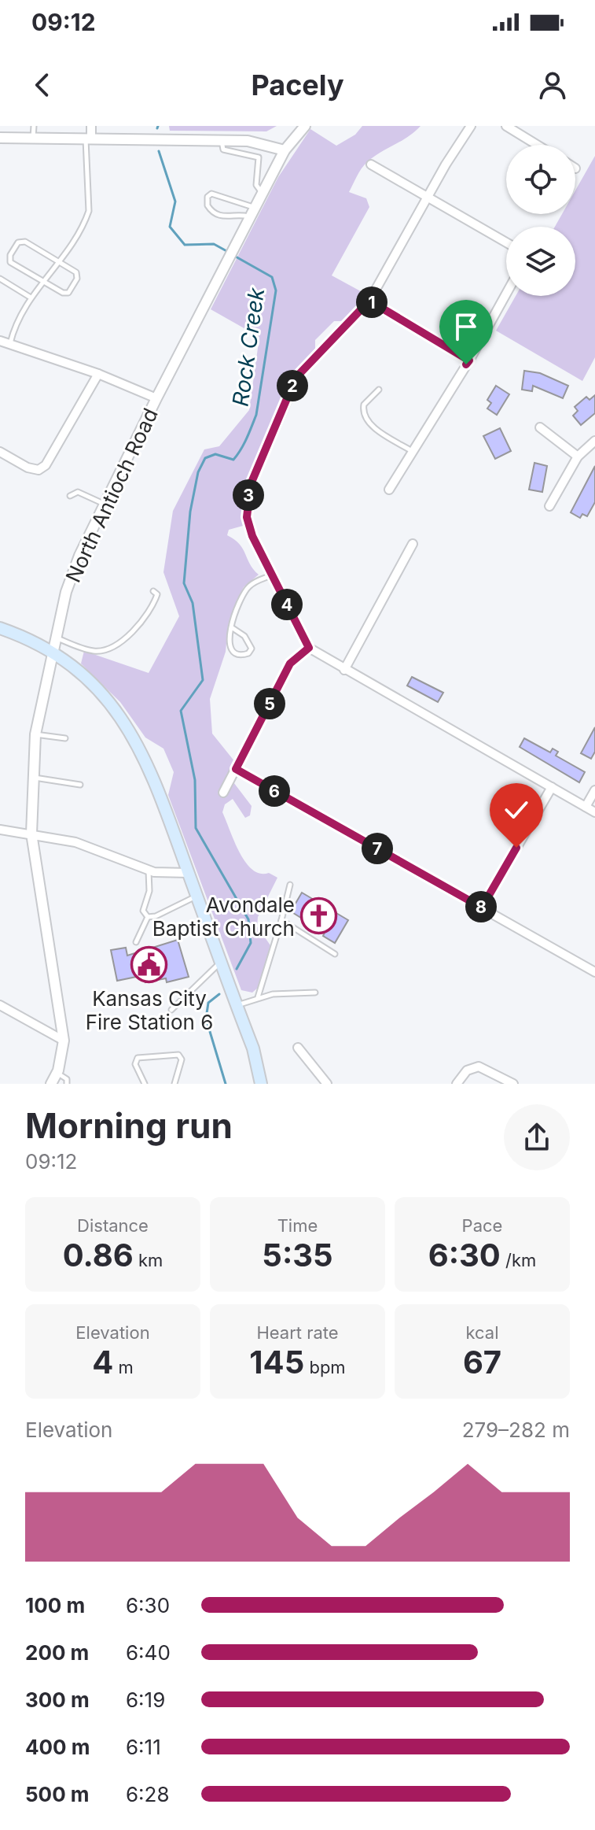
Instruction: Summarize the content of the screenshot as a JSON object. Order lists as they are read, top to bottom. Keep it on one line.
{"streets":{"street":["North Antioch Road"]},"water":["Rock Creek"],"places":{"church":["Avondale Baptist Church"],"public building":["Kansas City Fire Station 6"]},"page":{"status":"09:12","header":"Pacely","pins":["1","2","3","4","5","6","7","8"],"heading":["Morning run","09:12"],"stats":[["Distance","0.86 km"],["Time","5:35"],["Pace","6:30 /km"],["Elevation","4 m"],["Heart rate","145 bpm"],["kcal","67"]],"chart":["Elevation","279–282 m"],"list":[{"name":"100 m","note":"6:30"},{"name":"200 m","note":"6:40"},{"name":"300 m","note":"6:19"},{"name":"400 m","note":"6:11"},{"name":"500 m","note":"6:28"}]}}
